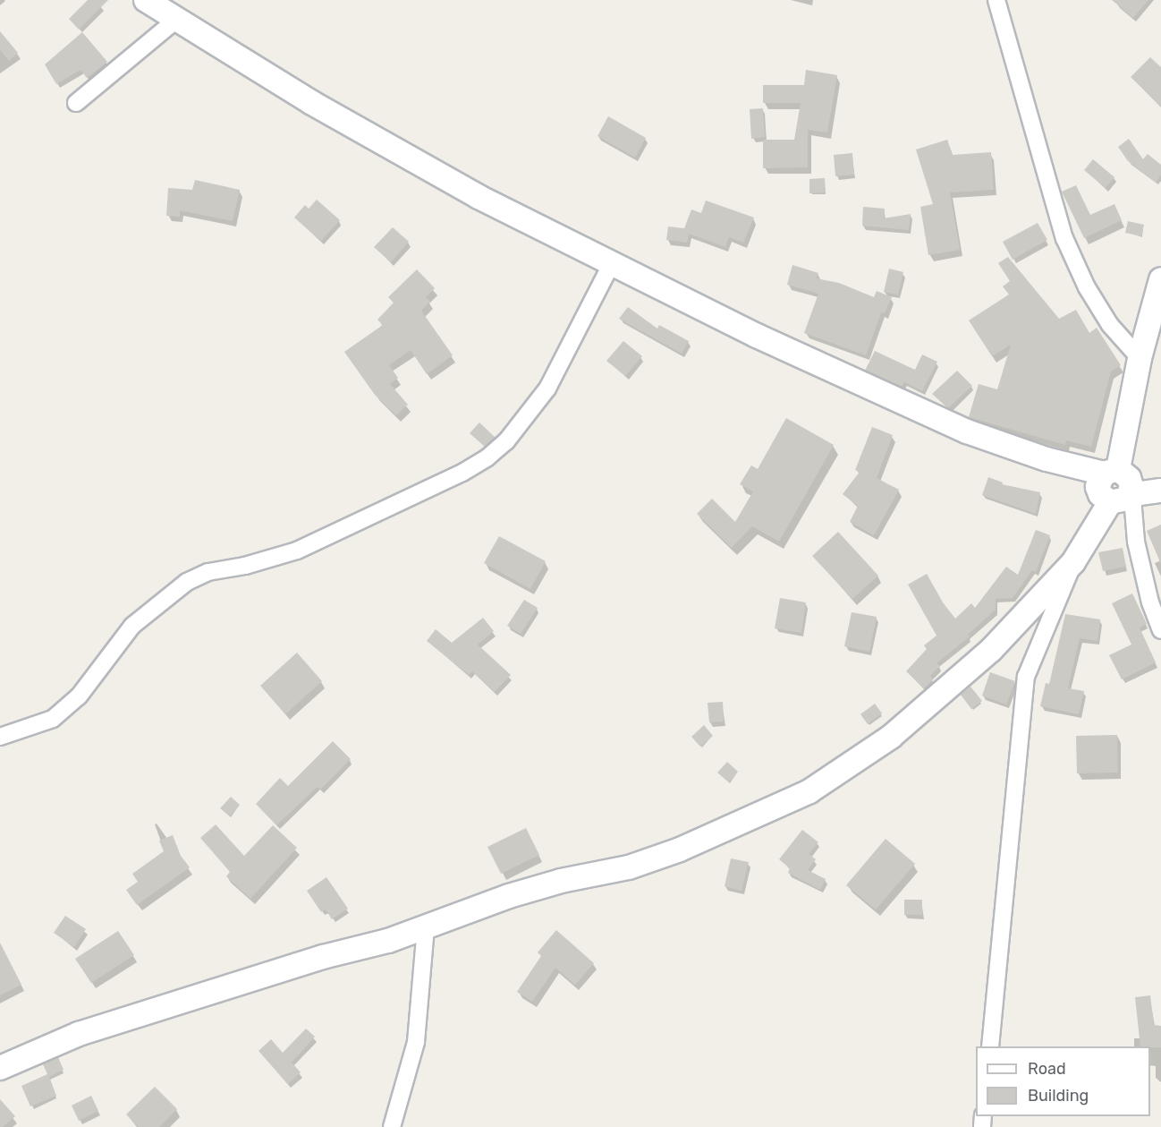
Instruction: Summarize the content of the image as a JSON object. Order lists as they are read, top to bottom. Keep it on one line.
{"legend":["Road","Building"]}
